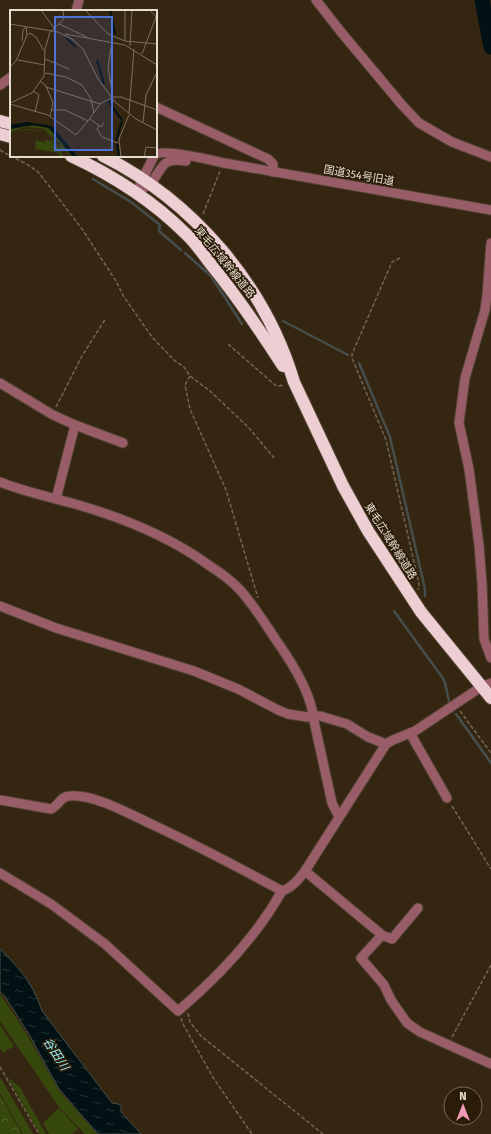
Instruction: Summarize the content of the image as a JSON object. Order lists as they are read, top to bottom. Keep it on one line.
{"streets":{"highway":["東毛広域幹線道路"],"street":["国道354号旧道"]},"crossings":[["国道354号旧道","東毛広域幹線道路"]],"water":["谷田川"],"north":"top"}
